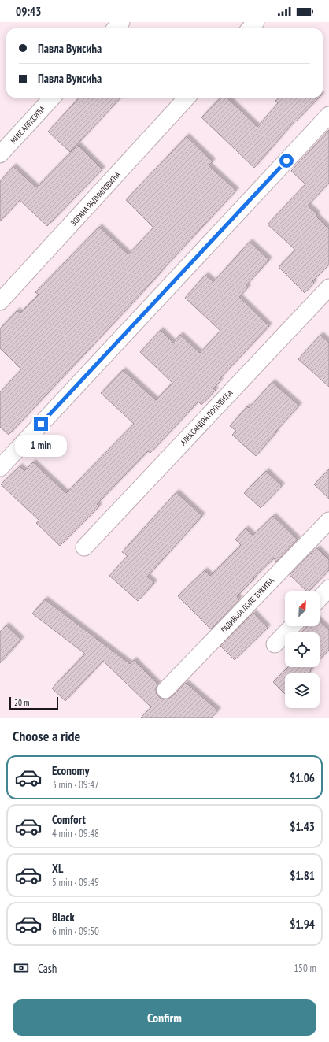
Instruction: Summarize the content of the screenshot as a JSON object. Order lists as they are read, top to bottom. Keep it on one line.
{"streets":{"street":["МИЈЕ АЛЕКСИЋА","ЗОРАНА РАДМИЛОВИЋА","АЛЕКСАНДРА ПОПОВИЋА","РАДИВОЈА ЛОЛЕ ЂУКИЋА"]},"scale_bar":"20 m","north":"top right","page":{"status":"09:43","banner":["Павла Вуисића","Павла Вуисића"],"bubble":"1 min","scale":"20 m","heading":"Choose a ride","list":[{"name":"Economy","note":"3 min · 09:47","value":"$1.06"},{"name":"Comfort","note":"4 min · 09:48","value":"$1.43"},{"name":"XL","note":"5 min · 09:49","value":"$1.81"},{"name":"Black","note":"6 min · 09:50","value":"$1.94"}],"pay":["Cash","150 m"],"buttons":"Confirm"}}
